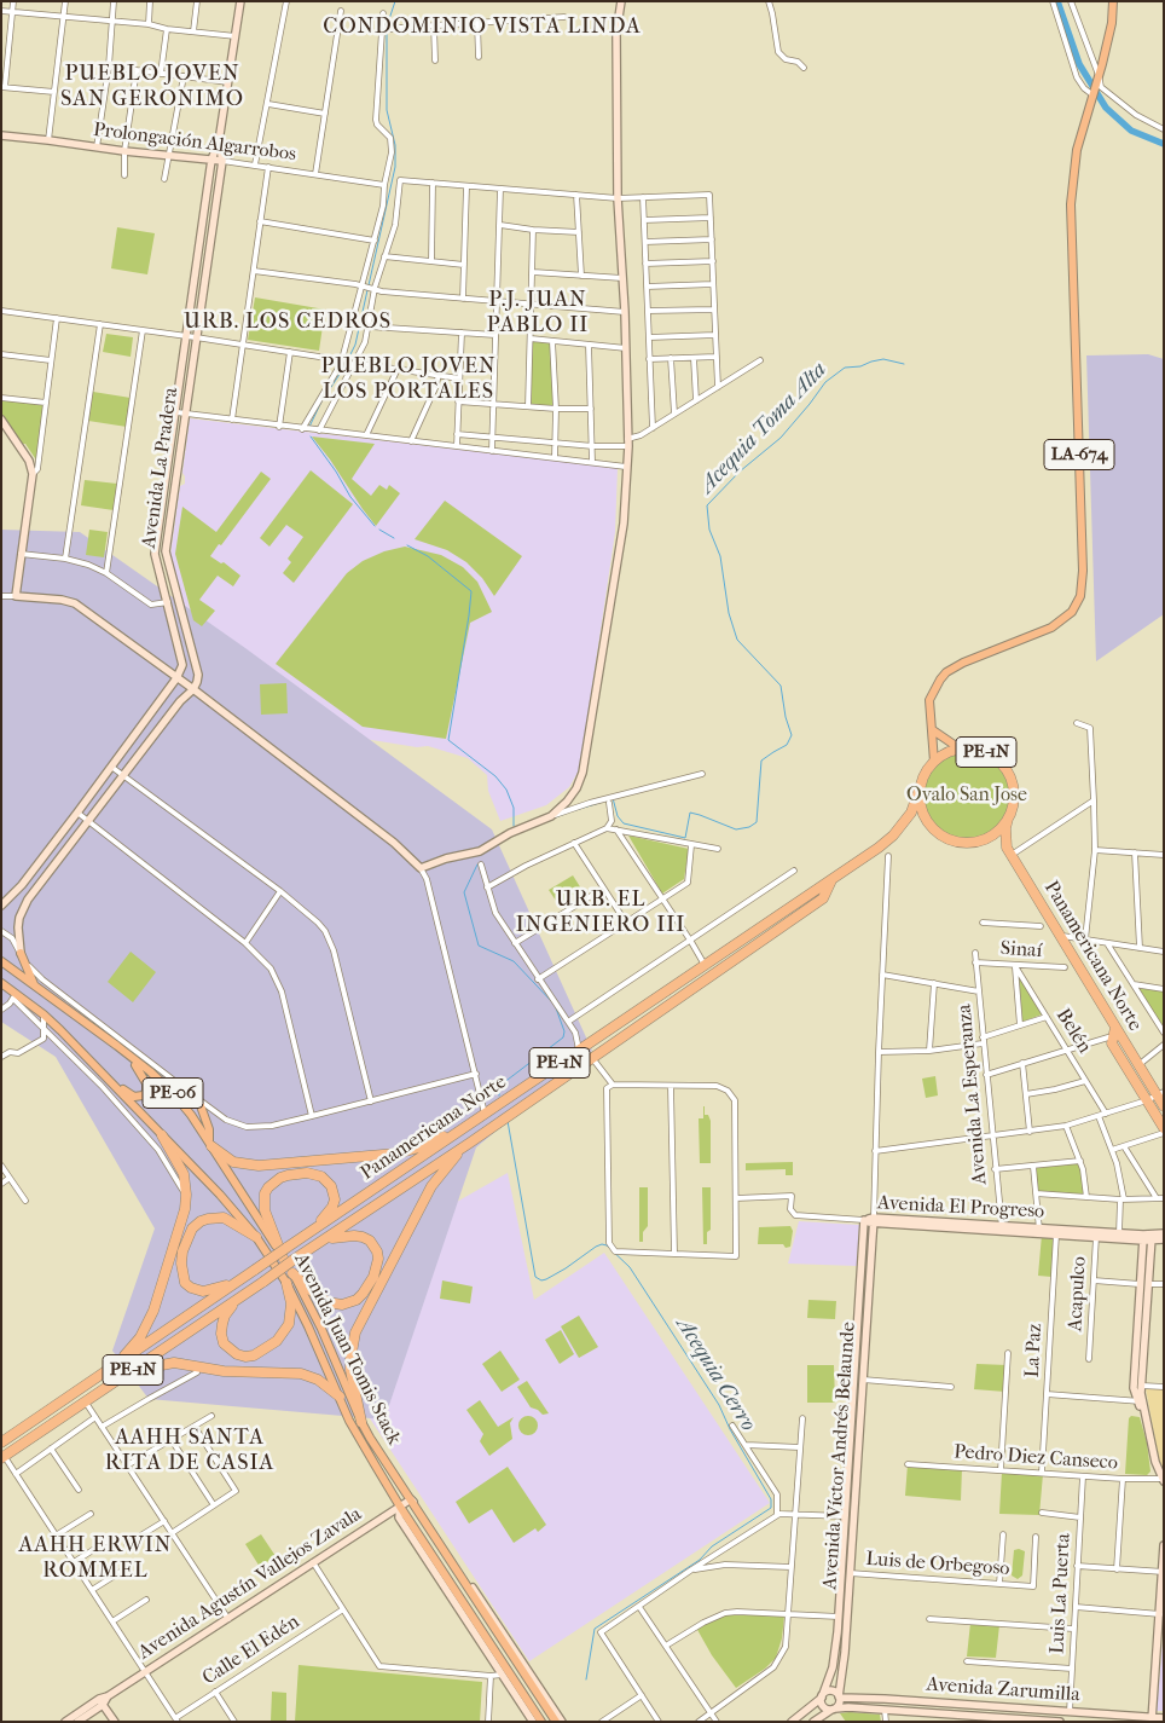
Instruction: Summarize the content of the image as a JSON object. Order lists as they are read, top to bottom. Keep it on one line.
{"streets":{"highway":["PE-1N","Panamericana Norte"],"main road":["LA-674","PE-06","Avenida Juan Tomis Stack"],"street":["Prolongación Algarrobos","Avenida La Pradera","Sinaí","Belén","Avenida La Esperanza","Avenida El Progreso","Acapulco","La Paz","Avenida Víctor Andrés Belaunde","Pedro Diez Canseco","Luis de Orbegoso","Avenida Agustín Vallejos Zavala","Luis La Puerta","Calle El Edén","Avenida Zarumilla"]},"crossings":[["Prolongación Algarrobos","Avenida La Pradera"],["LA-674","PE-1N"],["LA-674","Panamericana Norte"],["PE-1N","Panamericana Norte"],["Sinaí","Belén"],["Sinaí","Avenida La Esperanza"],["PE-06","Avenida Juan Tomis Stack"],["Avenida La Esperanza","Avenida El Progreso"],["Avenida El Progreso","Acapulco"],["Avenida El Progreso","La Paz"],["Avenida El Progreso","Avenida Víctor Andrés Belaunde"],["Avenida Juan Tomis Stack","Avenida Agustín Vallejos Zavala"],["La Paz","Pedro Diez Canseco"],["Avenida Víctor Andrés Belaunde","Luis de Orbegoso"],["Avenida Víctor Andrés Belaunde","Avenida Zarumilla"],["Pedro Diez Canseco","Luis La Puerta"],["Luis La Puerta","Avenida Zarumilla"]],"districts":["CONDOMINIO VISTA LINDA","PUEBLO JOVEN SAN GERONIMO","P.J. JUAN PABLO II","URB. LOS CEDROS","PUEBLO JOVEN LOS PORTALES","URB. EL INGENIERO III","AAHH SANTA RITA DE CASIA","AAHH ERWIN ROMMEL"],"water":["Acequia Toma Alta","Acequia Cerro"],"parks":["Ovalo San Jose"]}
